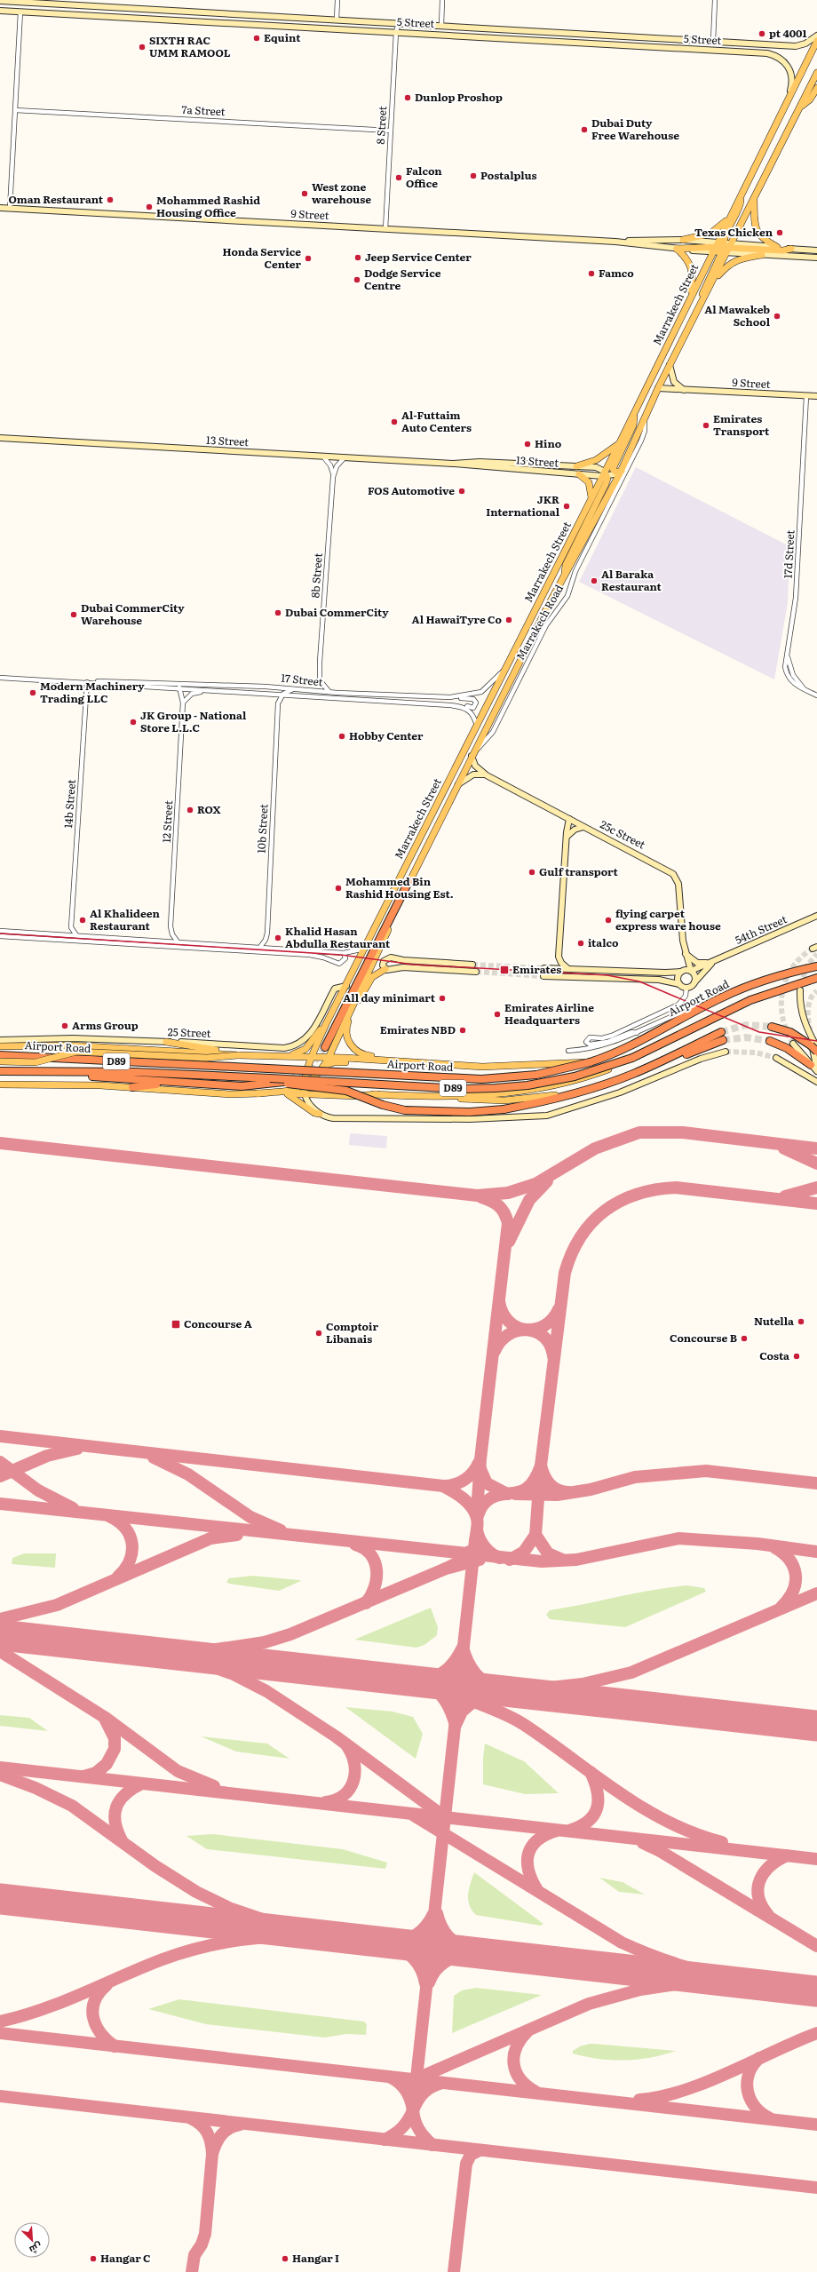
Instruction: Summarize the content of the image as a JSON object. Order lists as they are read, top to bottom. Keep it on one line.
{"streets":{"highway":["Airport Road","D89"],"main road":["Marrakech Street"],"street":["5 Street","7a Street","8 Street","9 Street","13 Street","17d Street","8b Street","Marrakech Road","17 Street","14b Street","12 Street","10b Street","25c Street","54th Street","25 Street"]},"crossings":[["5 Street","8 Street"],["5 Street","Marrakech Street"],["7a Street","8 Street"],["8 Street","9 Street"],["9 Street","Marrakech Street"],["9 Street","17d Street"],["Marrakech Street","13 Street"],["Marrakech Street","Marrakech Road"],["Marrakech Street","17 Street"],["Marrakech Street","25c Street"],["Marrakech Street","25 Street"],["13 Street","8b Street"],["8b Street","17 Street"],["Marrakech Road","25c Street"],["17 Street","14b Street"],["17 Street","12 Street"],["17 Street","10b Street"],["25c Street","54th Street"]],"places":{"other":["pt 4001","Equint","SIXTH RAC UMM RAMOOL","Dunlop Proshop","Dubai Duty Free Warehouse","Postalplus","Falcon Office","West zone warehouse","Oman Restaurant","Mohammed Rashid Housing Office","Texas Chicken","Jeep Service Center","Honda Service Center","Famco","Dodge Service Centre","Al Mawakeb School","Al-Futtaim Auto Centers","Emirates Transport","Hino","FOS Automotive","JKR International","Al Baraka Restaurant","Dubai CommerCity","Dubai CommerCity Warehouse","Al HawaiTyre Co","Modern Machinery Trading LLC","JK Group - National Store L.L.C","Hobby Center","ROX","Gulf transport","Mohammed Bin Rashid Housing Est.","Al Khalideen Restaurant","flying carpet express ware house","Khalid Hasan Abdulla Restaurant","italco","All day minimart","Emirates Airline Headquarters","Arms Group","Emirates NBD","Nutella","Comptoir Libanais","Concourse B","Costa","Hangar C","Hangar I"],"transit":["Emirates","Concourse A"]},"north":"bottom right"}
